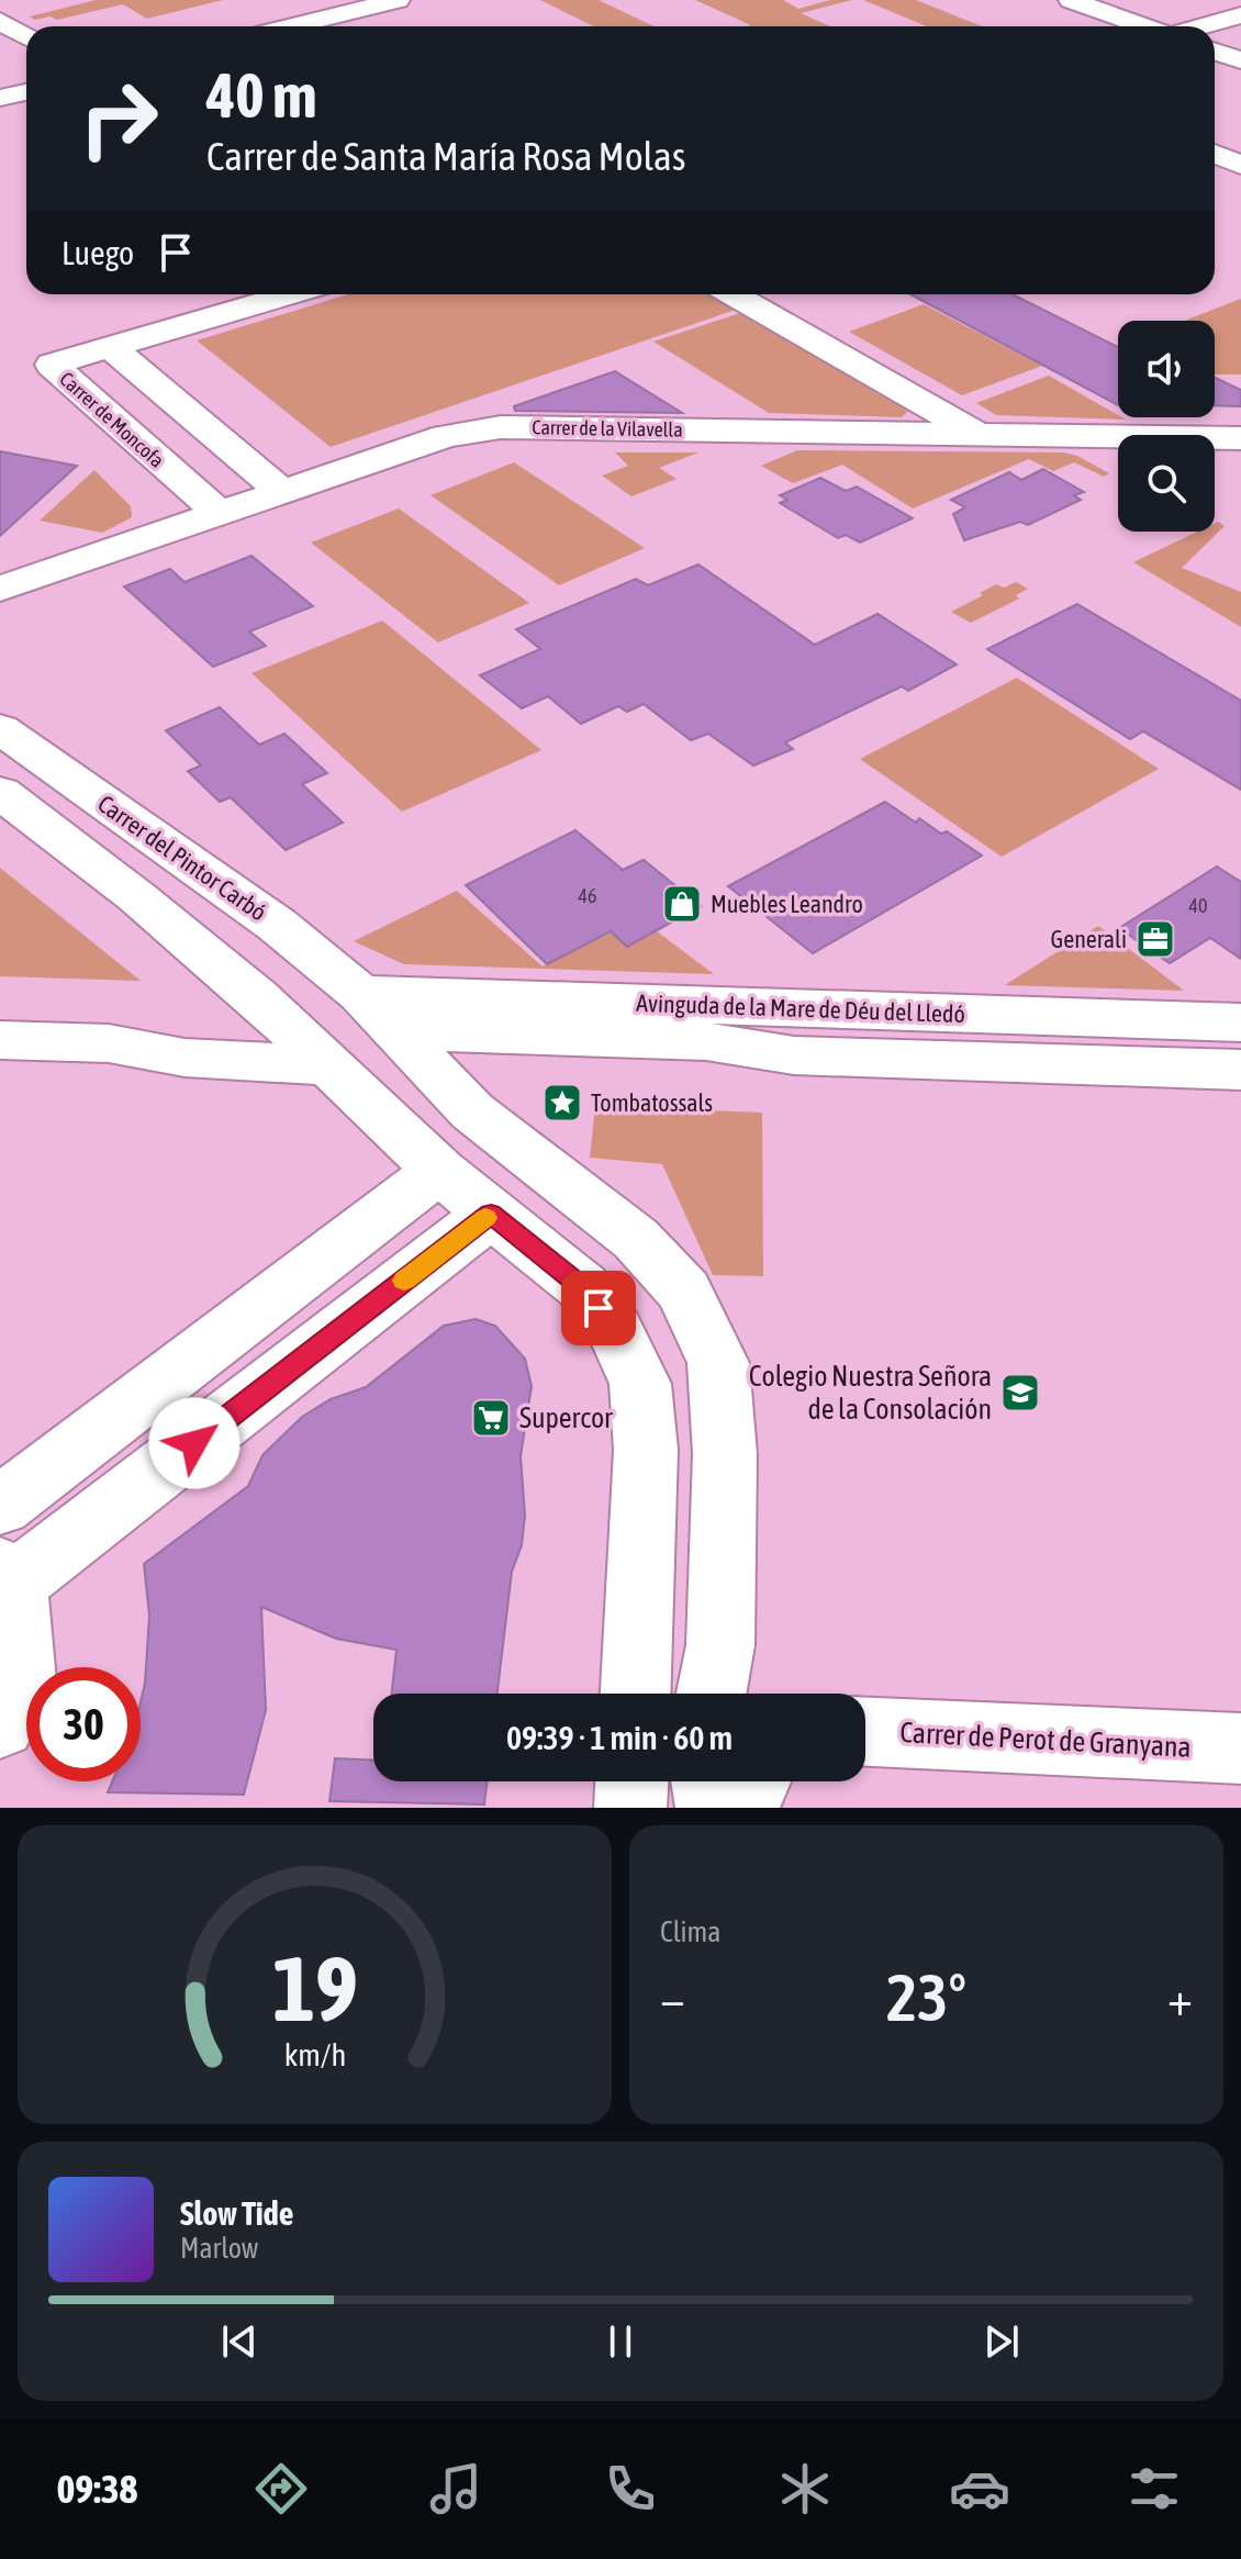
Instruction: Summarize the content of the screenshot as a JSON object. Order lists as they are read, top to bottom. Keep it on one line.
{"streets":{"street":["Carrer de Moncofa","Carrer de la Vilavella","Carrer del Pintor Carbó","Avinguda de la Mare de Déu del Lledó","Carrer de Perot de Granyana"]},"crossings":[["Carrer de Moncofa","Carrer de la Vilavella"],["Carrer del Pintor Carbó","Avinguda de la Mare de Déu del Lledó"]],"places":{"shop":["Muebles Leandro"],"office":["Generali"],"place":["Tombatossals"],"school or university":["Colegio Nuestra Señora de la Consolación"],"supermarket":["Supercor"]},"house_numbers":["46","40"],"page":{"turn":["40 m","Carrer de Santa María Rosa Molas"],"then":"Luego","limit":"30","trip":"09:39 · 1 min · 60 m","tile":"Clima","heat":["−","23°","+"],"song":["Slow Tide","Marlow"],"tabs":"09:38","gauge":["19","km/h"]}}
